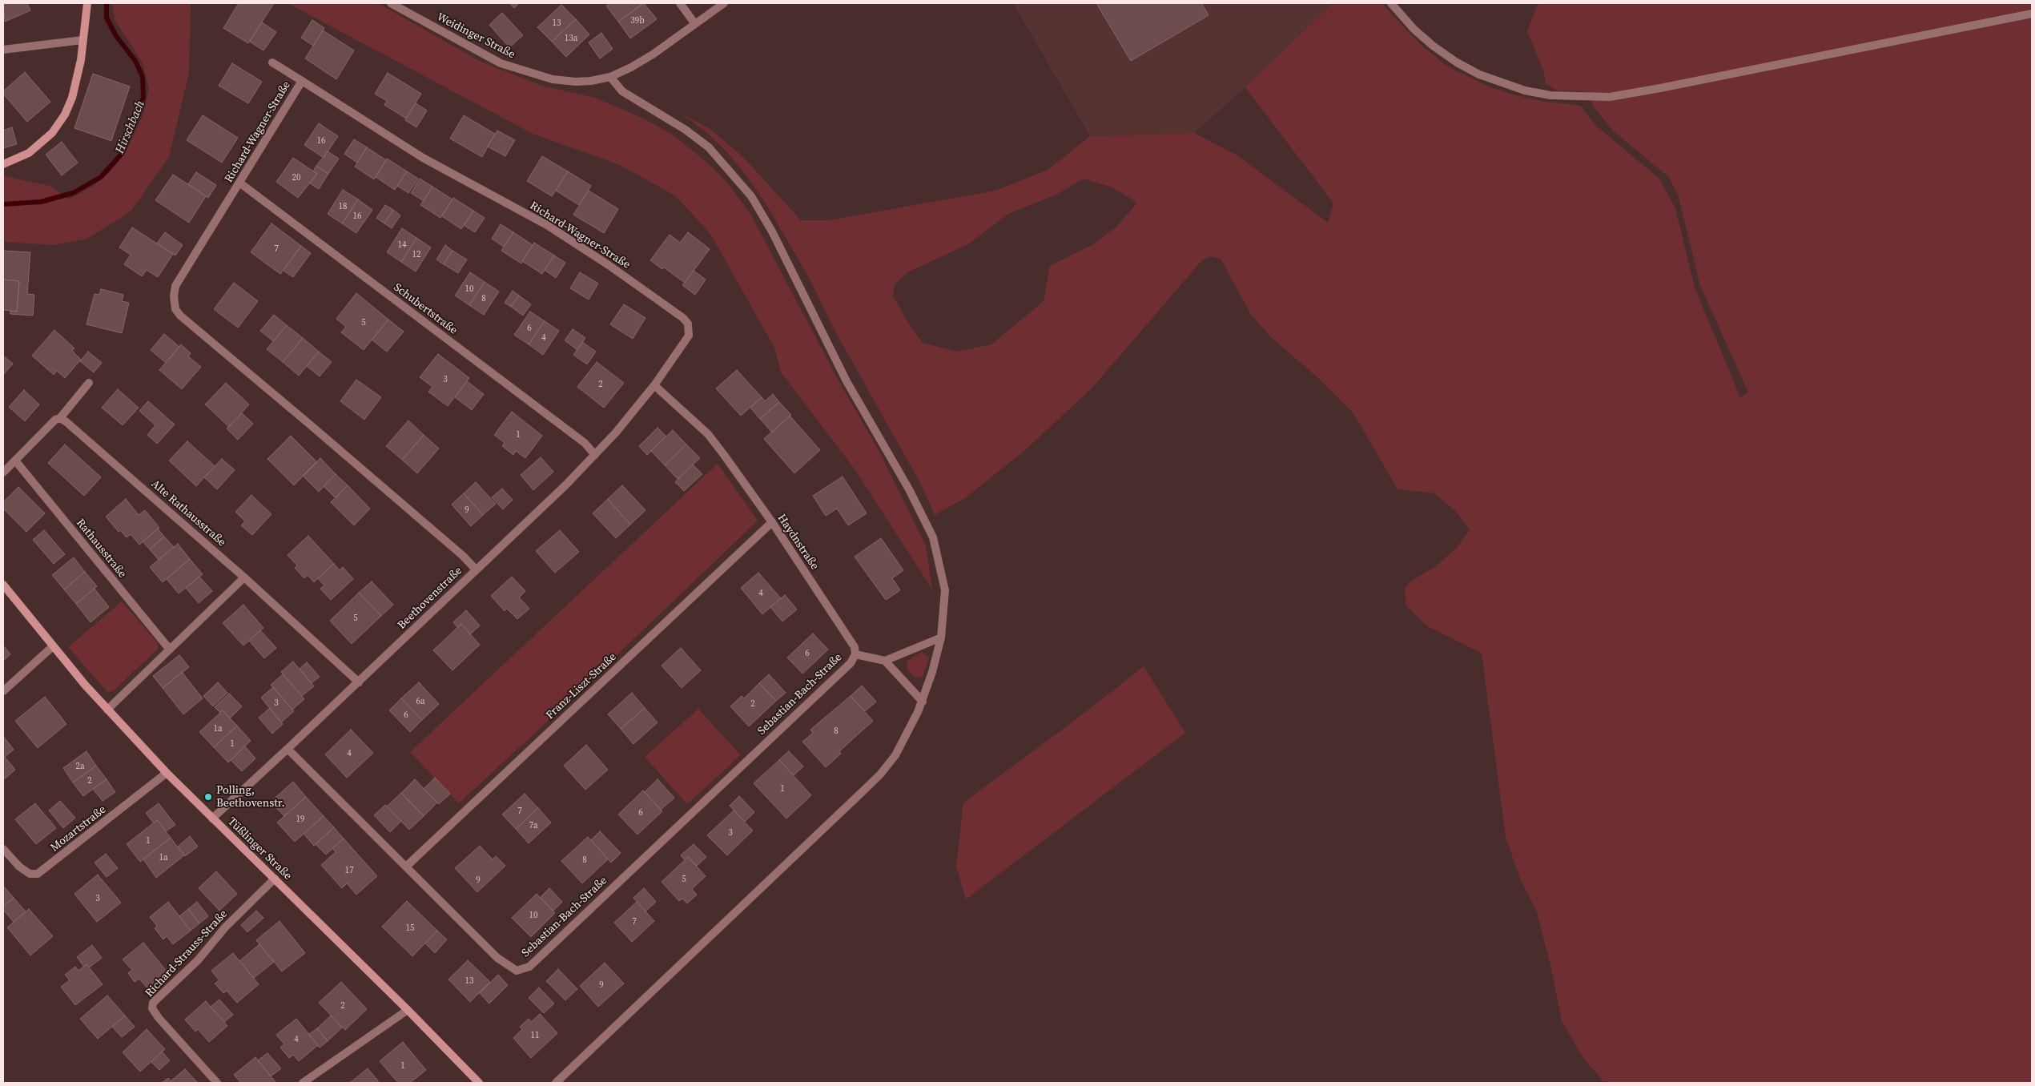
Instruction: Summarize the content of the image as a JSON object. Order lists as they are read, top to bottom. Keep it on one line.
{"streets":{"street":["Weidinger Straße","Richard-Wagner-Straße","Schubertstraße","Alte Rathausstraße","Haydnstraße","Rathausstraße","Beethovenstraße","Franz-Liszt-Straße","Sebastian-Bach-Straße","Mozartstraße","Tüßlinger Straße","Richard-Strauss-Straße"]},"crossings":[["Richard-Wagner-Straße","Schubertstraße"],["Richard-Wagner-Straße","Haydnstraße"],["Richard-Wagner-Straße","Beethovenstraße"],["Schubertstraße","Beethovenstraße"],["Alte Rathausstraße","Beethovenstraße"],["Haydnstraße","Beethovenstraße"],["Haydnstraße","Franz-Liszt-Straße"],["Haydnstraße","Sebastian-Bach-Straße"],["Beethovenstraße","Sebastian-Bach-Straße"],["Beethovenstraße","Tüßlinger Straße"],["Franz-Liszt-Straße","Sebastian-Bach-Straße"],["Mozartstraße","Tüßlinger Straße"],["Tüßlinger Straße","Richard-Strauss-Straße"]],"water":["Hirschbach"],"places":["Polling, Beethovenstr."],"house_numbers":["39b","13","13a","16","20","18","16","14","7","12","10","8","5","6","4","3","2","1","9","4","5","6","6a","3","2","6","1a","8","1","4","2a","2","1","7","6","19","7a","3","1","1a","8","17","5","9","3","10","7","15","13","9","2","11","4","1"]}
